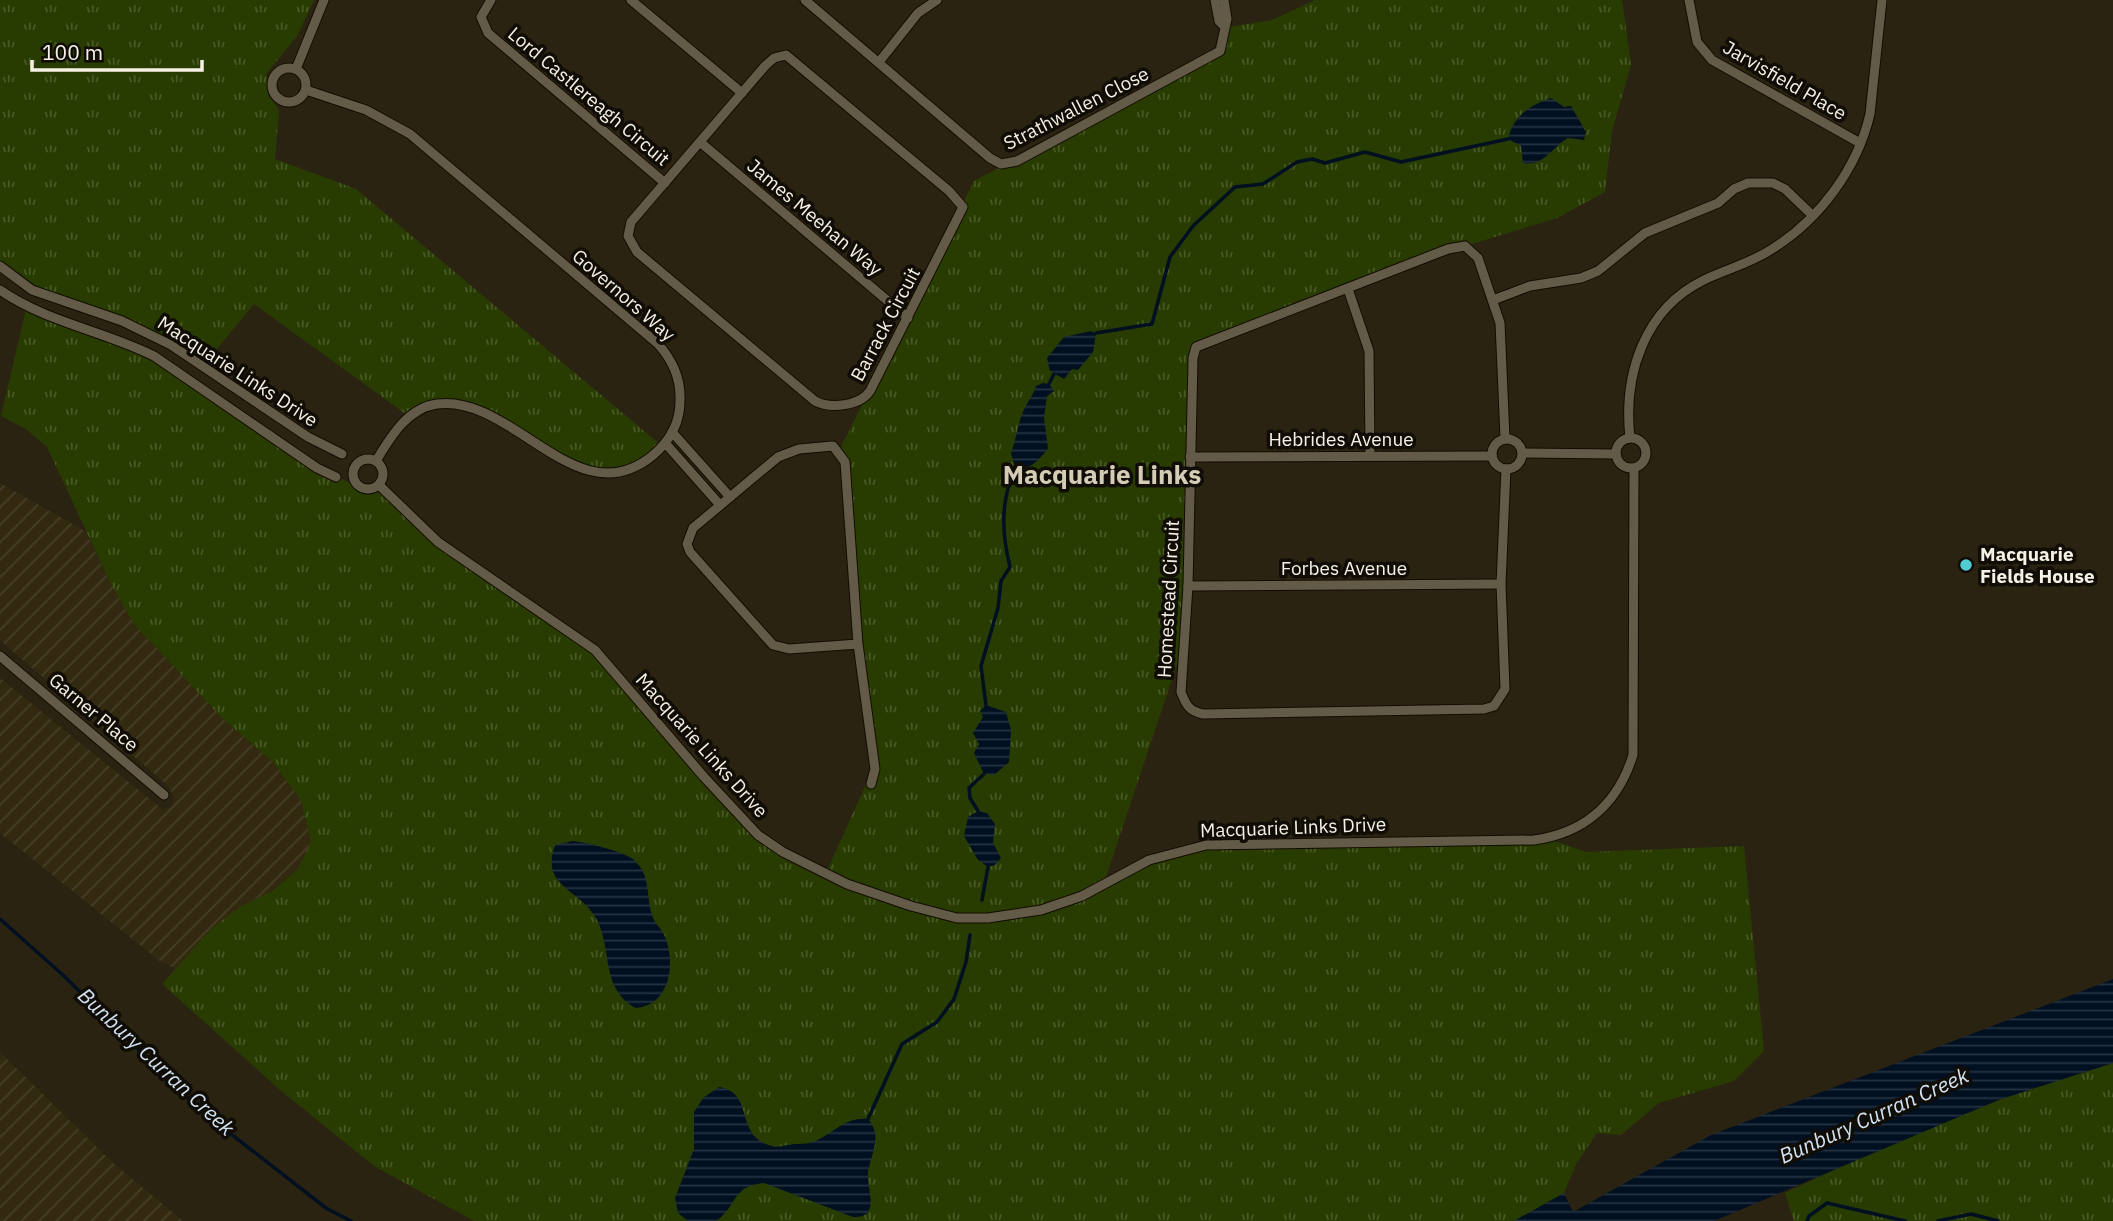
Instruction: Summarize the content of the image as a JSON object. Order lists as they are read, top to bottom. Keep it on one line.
{"streets":{"street":["Jarvisfield Place","Lord Castlereagh Circuit","Strathwallen Close","James Meehan Way","Governors Way","Barrack Circuit","Macquarie Links Drive","Hebrides Avenue","Forbes Avenue","Homestead Circuit","Garner Place"]},"crossings":[["Lord Castlereagh Circuit","Barrack Circuit"],["James Meehan Way","Barrack Circuit"],["Governors Way","Macquarie Links Drive"],["Hebrides Avenue","Homestead Circuit"],["Forbes Avenue","Homestead Circuit"]],"districts":["Macquarie Links"],"water":["Bunbury Curran Creek"],"places":["Macquarie Fields House"],"scale_bar":"100 m"}
